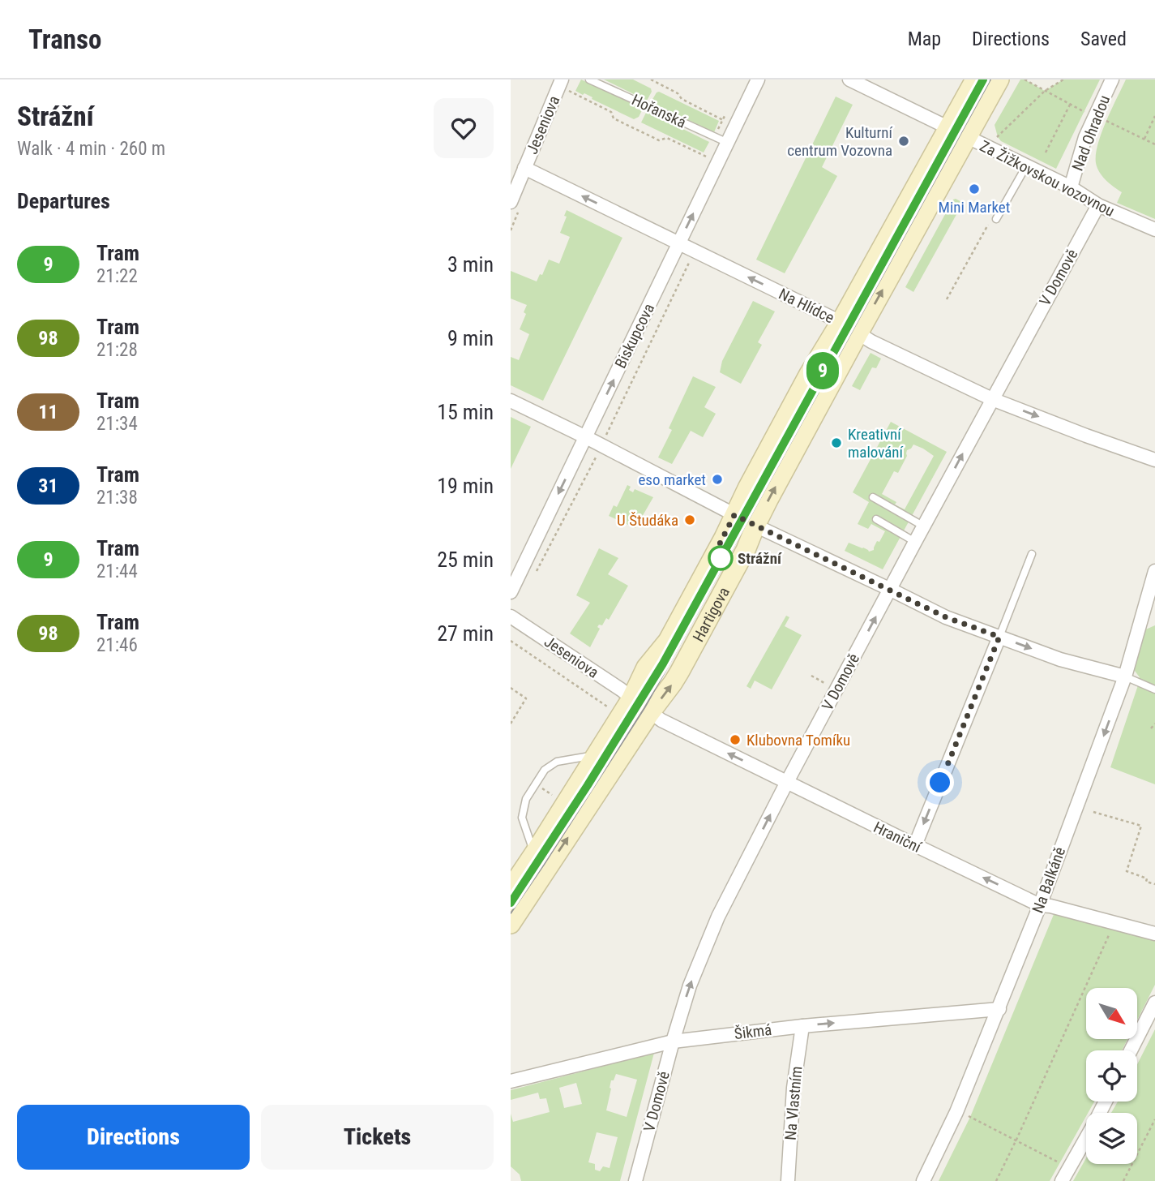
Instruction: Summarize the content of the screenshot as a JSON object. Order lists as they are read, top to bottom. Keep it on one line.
{"streets":{"main road":["Hartigova"],"street":["Jeseniova","Nad Ohradou","Za Žižkovskou vozovnou","V Domově","Na Hlídce","Biskupcova","Hraniční","Na Balkáně","Šikmá","Na Vlastním"],"lane":["Hořanská"]},"crossings":[["Hořanská","Biskupcova"],["Jeseniova","Na Hlídce"],["Jeseniova","Hartigova"],["Jeseniova","Hraniční"],["Nad Ohradou","Za Žižkovskou vozovnou"],["Za Žižkovskou vozovnou","V Domově"],["Za Žižkovskou vozovnou","Hartigova"],["V Domově","Na Hlídce"],["V Domově","Hraniční"],["V Domově","Šikmá"],["Na Hlídce","Biskupcova"],["Na Hlídce","Hartigova"],["Hartigova","Hraniční"],["Hraniční","Na Balkáně"],["Na Balkáně","Šikmá"],["Šikmá","Na Vlastním"]],"one_way":["V Domově","Hraniční","Na Balkáně","Šikmá"],"places":["Kulturní centrum Vozovna","Mini Market","Kreativní malování","eso market","U Študáka","Strážní","Klubovna Tomíku"],"lines":["tram line 9"],"north":"bottom right","page":{"header":"Transo","nav":["Map","Directions","Saved"],"heading":[["Strážní","Walk · 4 min · 260 m"],"Departures"],"on_map":"9","list":[{"mark":"9","name":"Tram","note":"21:22","value":"3 min"},{"mark":"98","name":"Tram","note":"21:28","value":"9 min"},{"mark":"11","name":"Tram","note":"21:34","value":"15 min"},{"mark":"31","name":"Tram","note":"21:38","value":"19 min"},{"mark":"9","name":"Tram","note":"21:44","value":"25 min"},{"mark":"98","name":"Tram","note":"21:46","value":"27 min"}],"buttons":["Directions","Tickets"]}}
